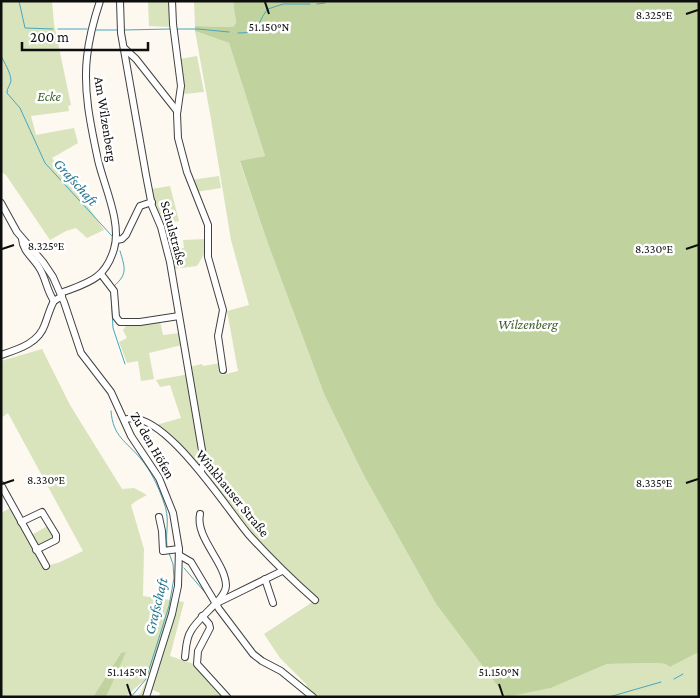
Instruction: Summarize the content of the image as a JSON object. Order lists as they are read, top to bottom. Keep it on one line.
{"streets":{"street":["Am Wilzenberg","Schulstraße","Zu den Höfen","Winkhauser Straße"]},"crossings":[["Am Wilzenberg","Schulstraße"],["Schulstraße","Winkhauser Straße"],["Zu den Höfen","Winkhauser Straße"]],"water":["Grafschaft"],"parks":["Ecke","Wilzenberg"],"scale_bar":"200 m","coordinates":["8.325°E","51.150°N","8.330°E","8.335°E","51.145°N"]}
